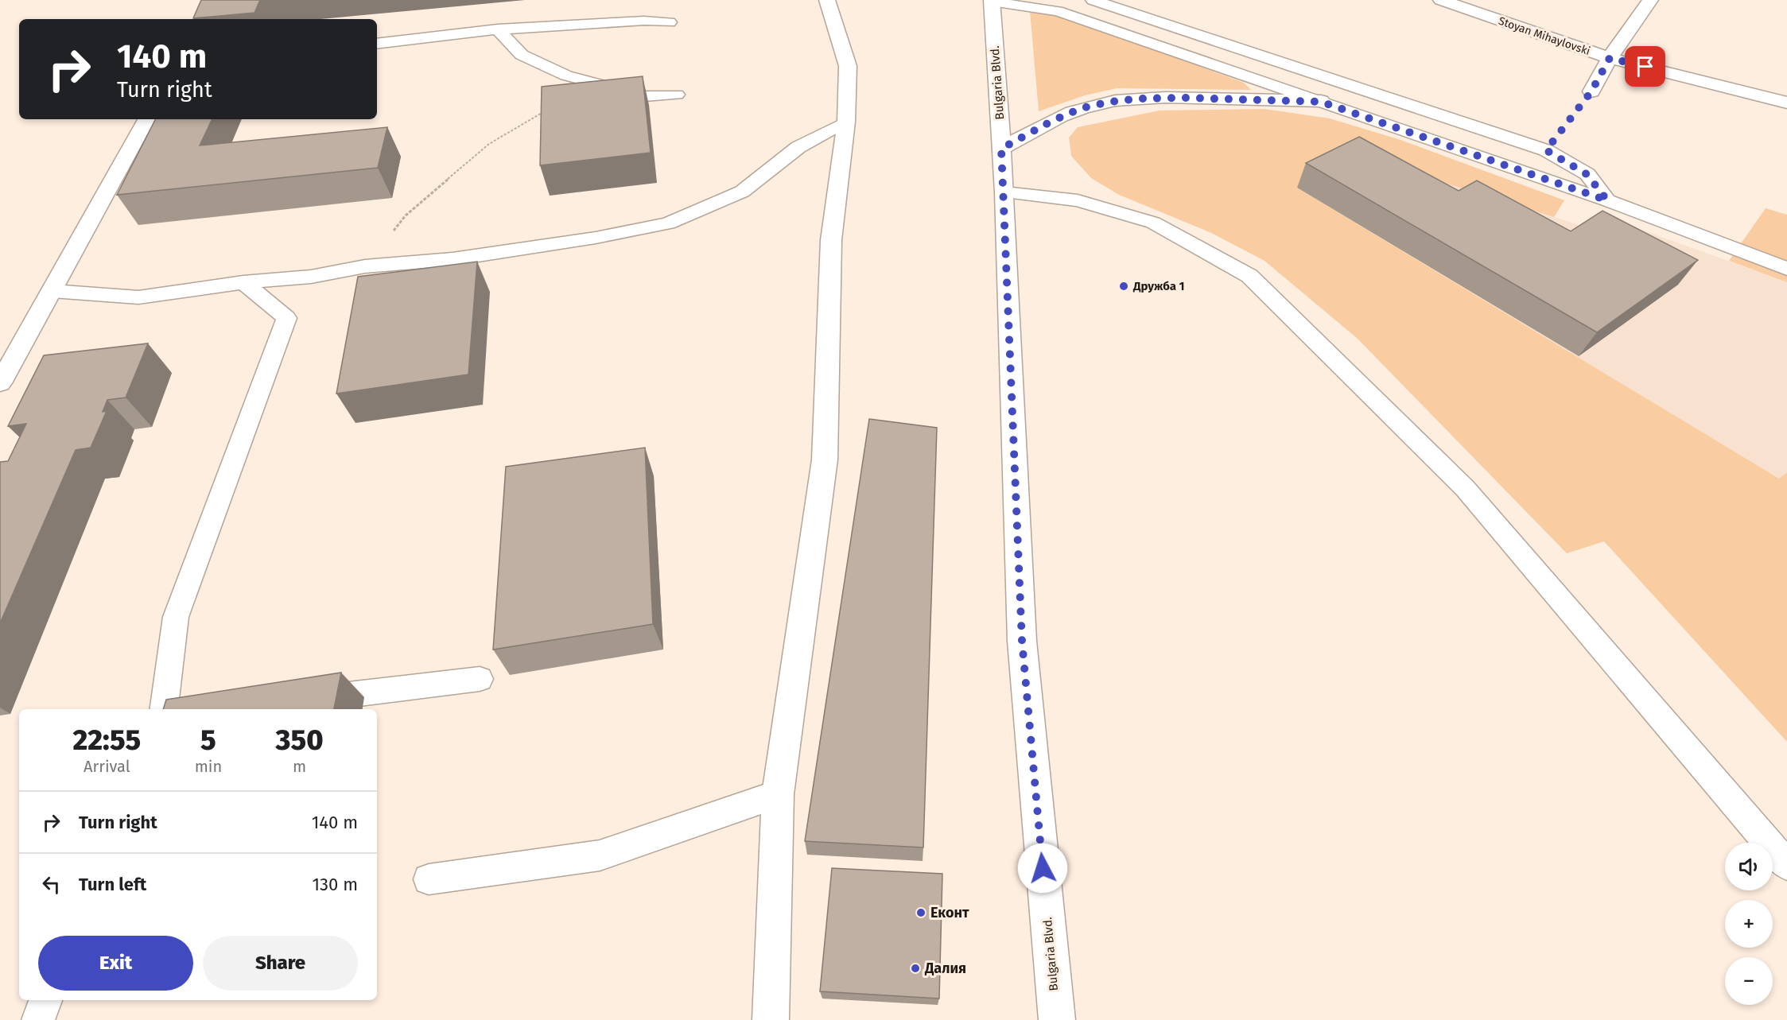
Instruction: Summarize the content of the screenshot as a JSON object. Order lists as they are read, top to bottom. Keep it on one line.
{"streets":{"street":["Stoyan Mihaylovski","Bulgaria Blvd."]},"places":["Дружба 1","Еконт","Далия"],"page":{"turn":["140 m","Turn right"],"eta":["22:55","Arrival","5","min","350","m"],"list":[{"name":"Turn right","value":"140 m"},{"name":"Turn left","value":"130 m"}],"map_buttons":["+","−"],"buttons":["Exit","Share"]}}
